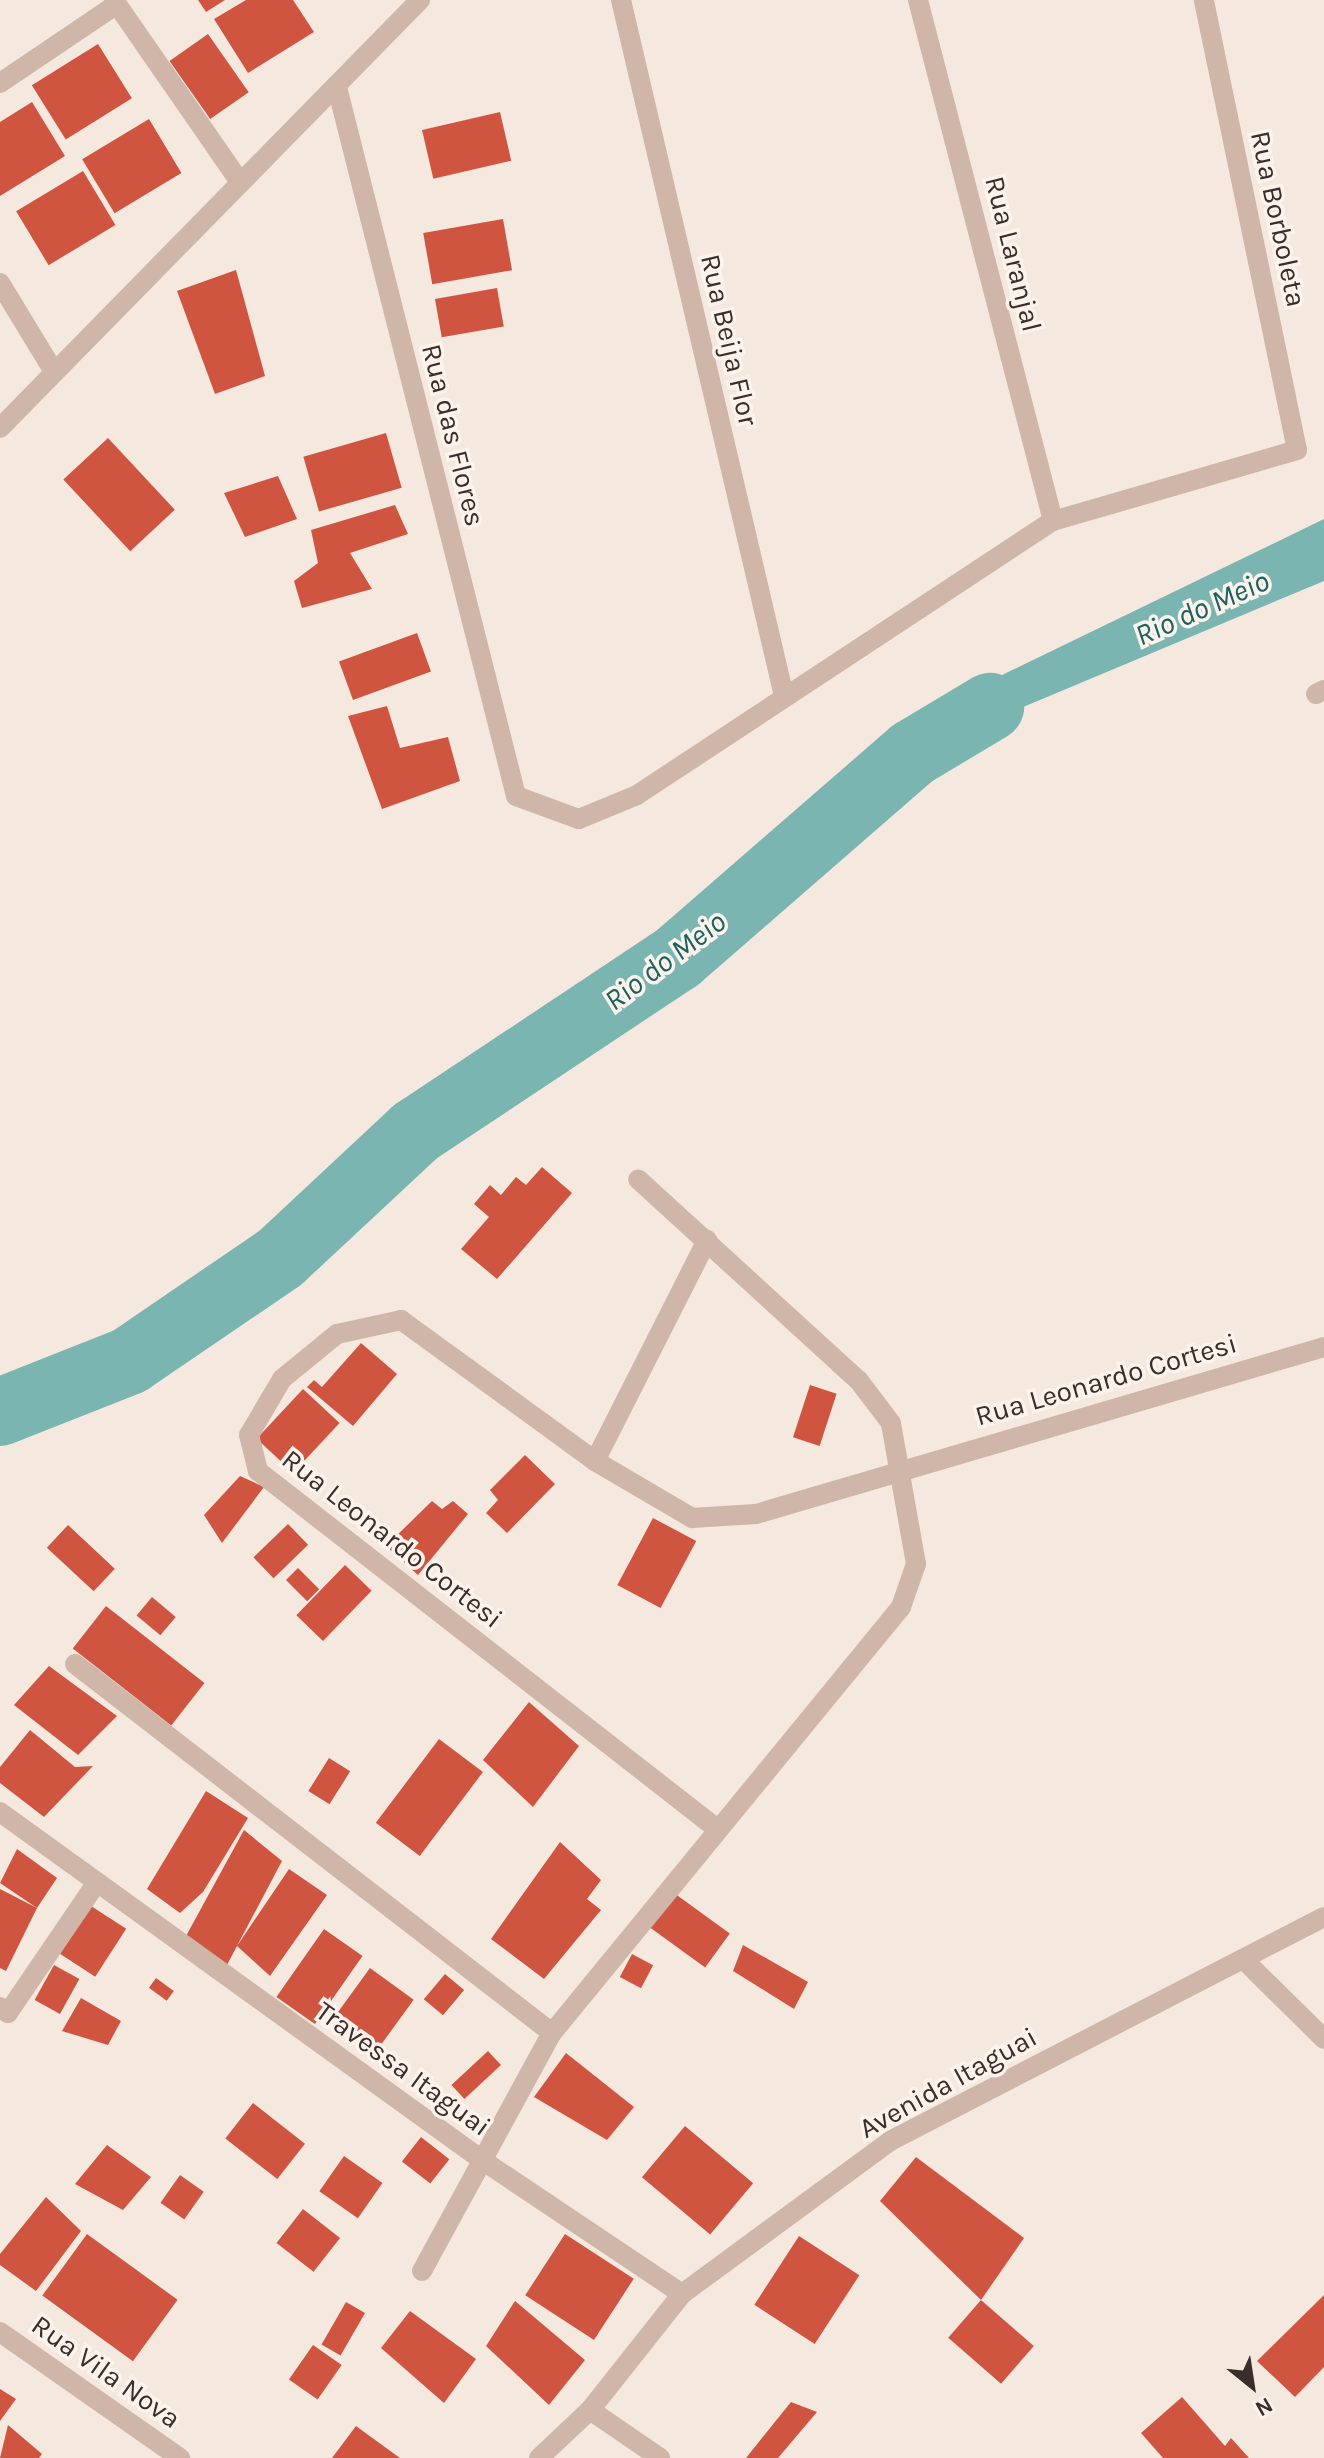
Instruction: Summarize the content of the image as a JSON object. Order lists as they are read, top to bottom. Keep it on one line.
{"streets":{"street":["Rua Borboleta","Rua Laranjal","Rua Beija Flor","Rua das Flores","Rua Leonardo Cortesi","Travessa Itaguai","Avenida Itaguai","Rua Vila Nova"]},"crossings":[["Rua Borboleta","Rua Laranjal"],["Rua Beija Flor","Rua das Flores"],["Travessa Itaguai","Avenida Itaguai"]],"water":["Rio do Meio"],"north":"bottom right"}
